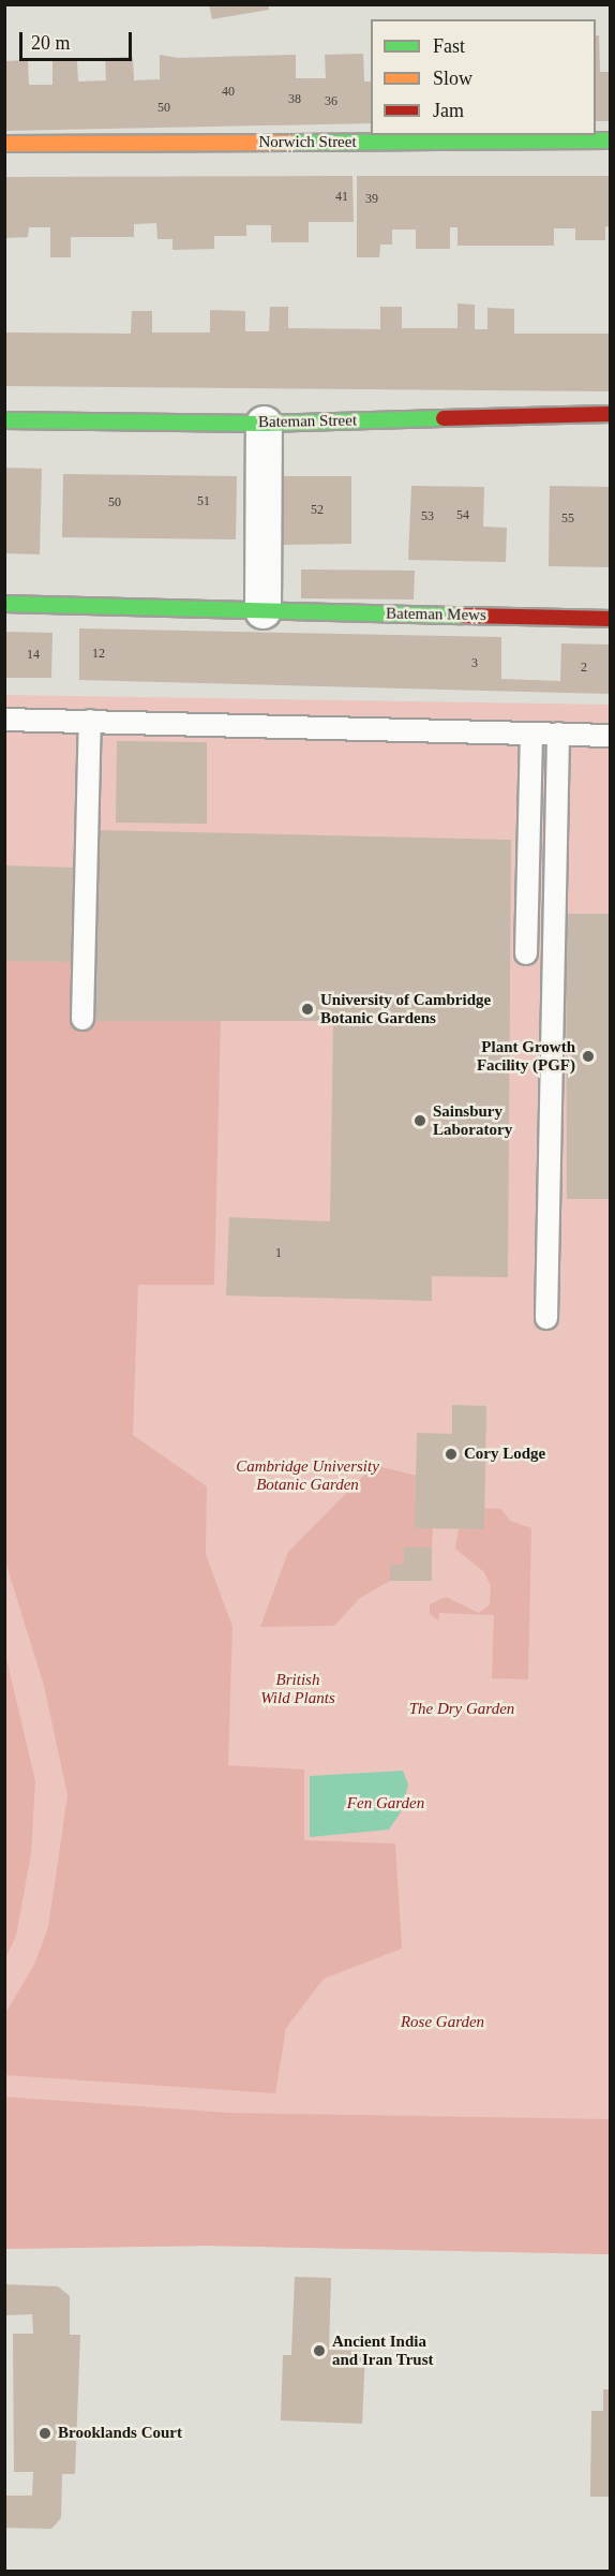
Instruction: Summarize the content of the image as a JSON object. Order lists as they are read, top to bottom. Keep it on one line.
{"streets":{"street":["Norwich Street","Bateman Street","Bateman Mews"]},"parks":["Cambridge University Botanic Garden","British Wild Plants","The Dry Garden","Fen Garden","Rose Garden"],"places":["University of Cambridge Botanic Gardens","Plant Growth Facility (PGF)","Sainsbury Laboratory","Cory Lodge","Ancient India and Iran Trust","Brooklands Court"],"house_numbers":["40","38","36","50","41","39","51","50","52","54","53","55","12","14","3","2","1"],"legend":["Fast","Slow","Jam"],"scale_bar":"20 m"}
